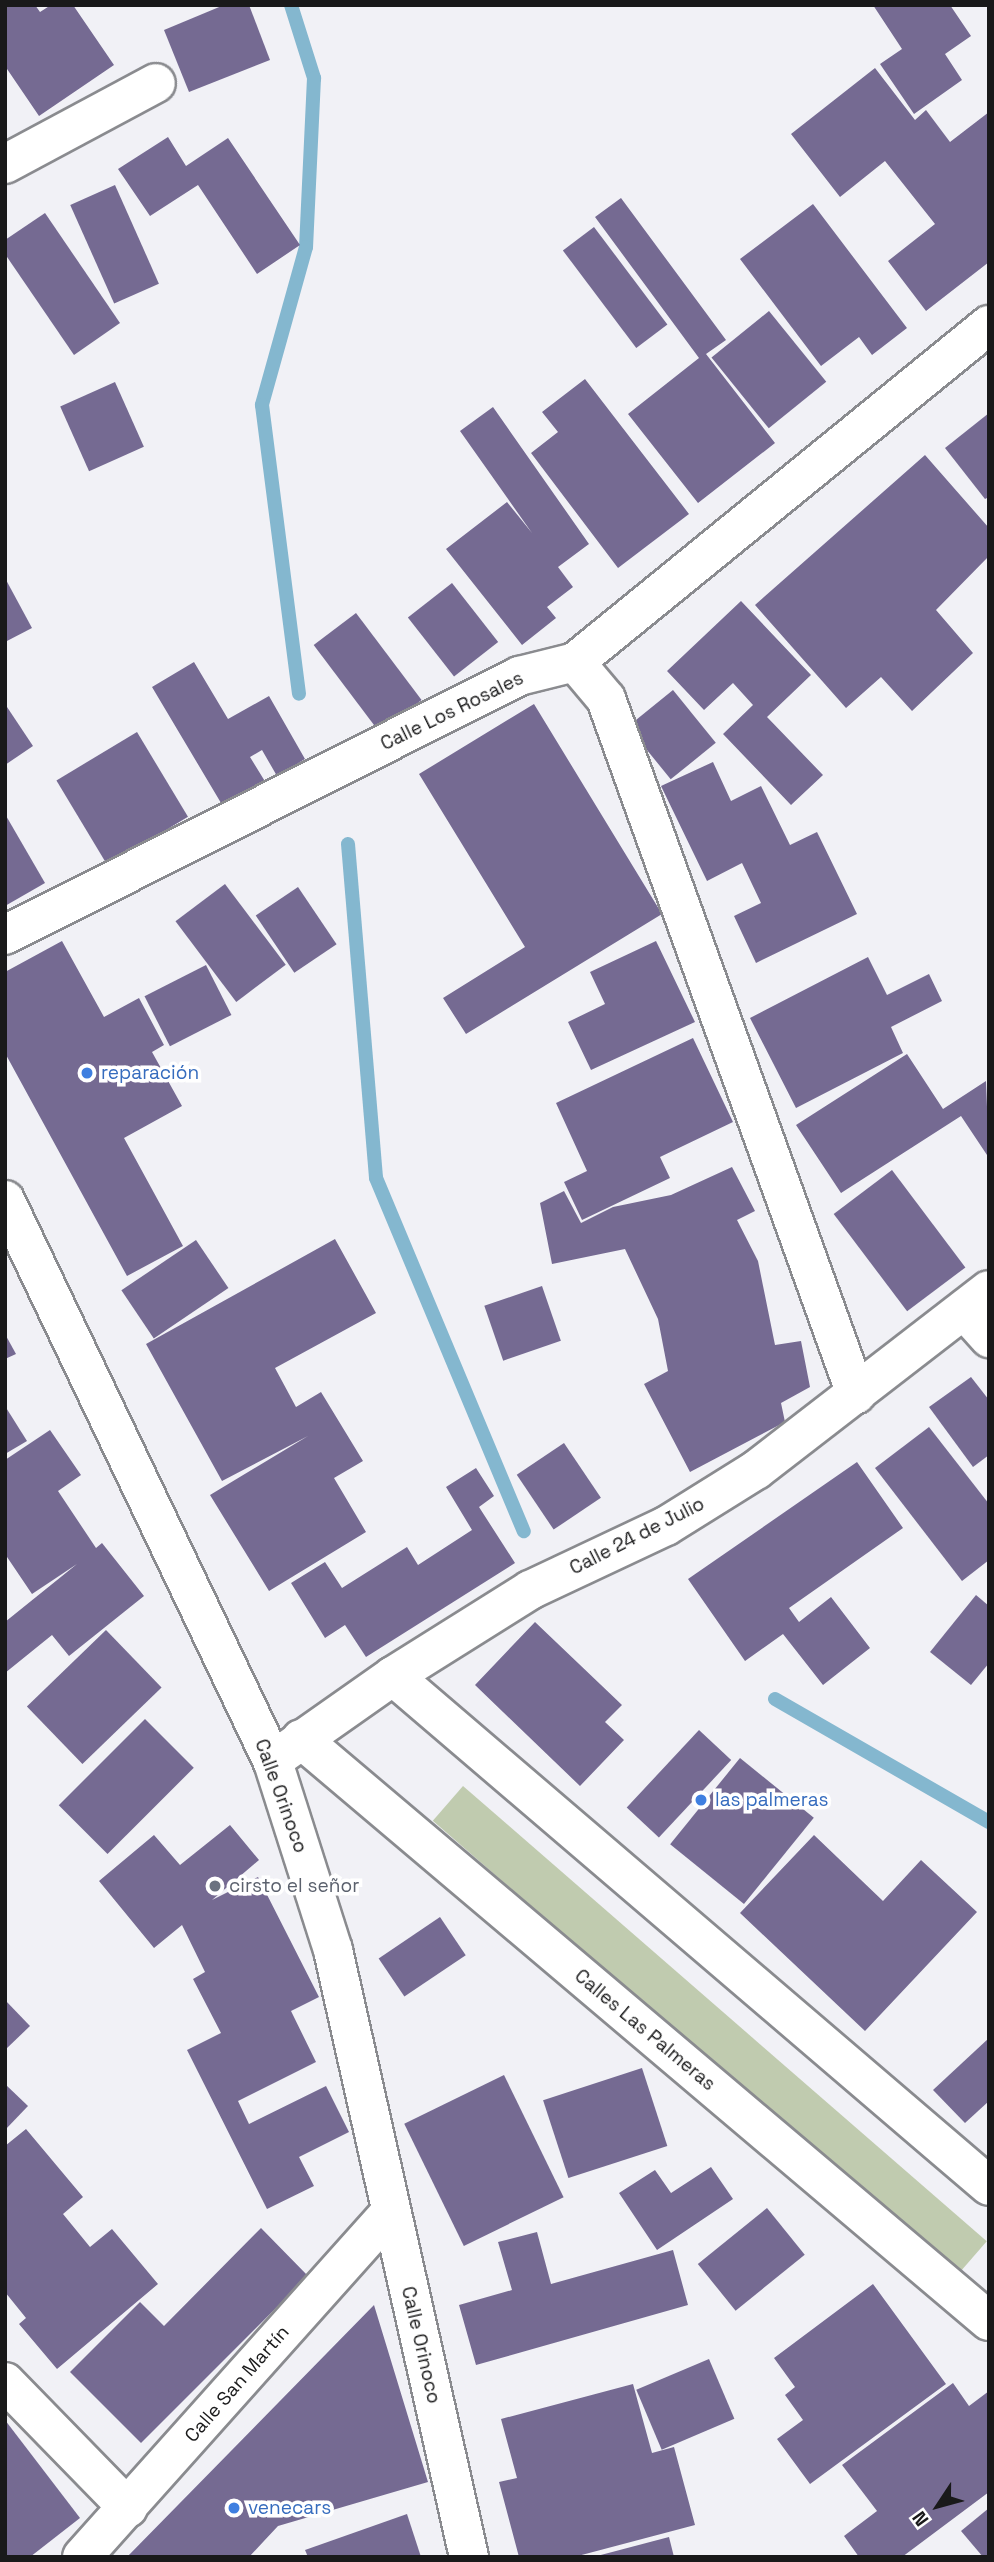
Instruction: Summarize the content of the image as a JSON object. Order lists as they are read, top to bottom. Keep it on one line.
{"streets":{"street":["Calle Los Rosales","Calle 24 de Julio","Calle Orinoco","Calles Las Palmeras","Calle San Martín"]},"crossings":[["Calle 24 de Julio","Calle Orinoco"],["Calle 24 de Julio","Calles Las Palmeras"],["Calle Orinoco","Calles Las Palmeras"],["Calle Orinoco","Calle San Martín"]],"places":["reparación","las palmeras","cirsto el señor","venecars"],"north":"bottom left"}
